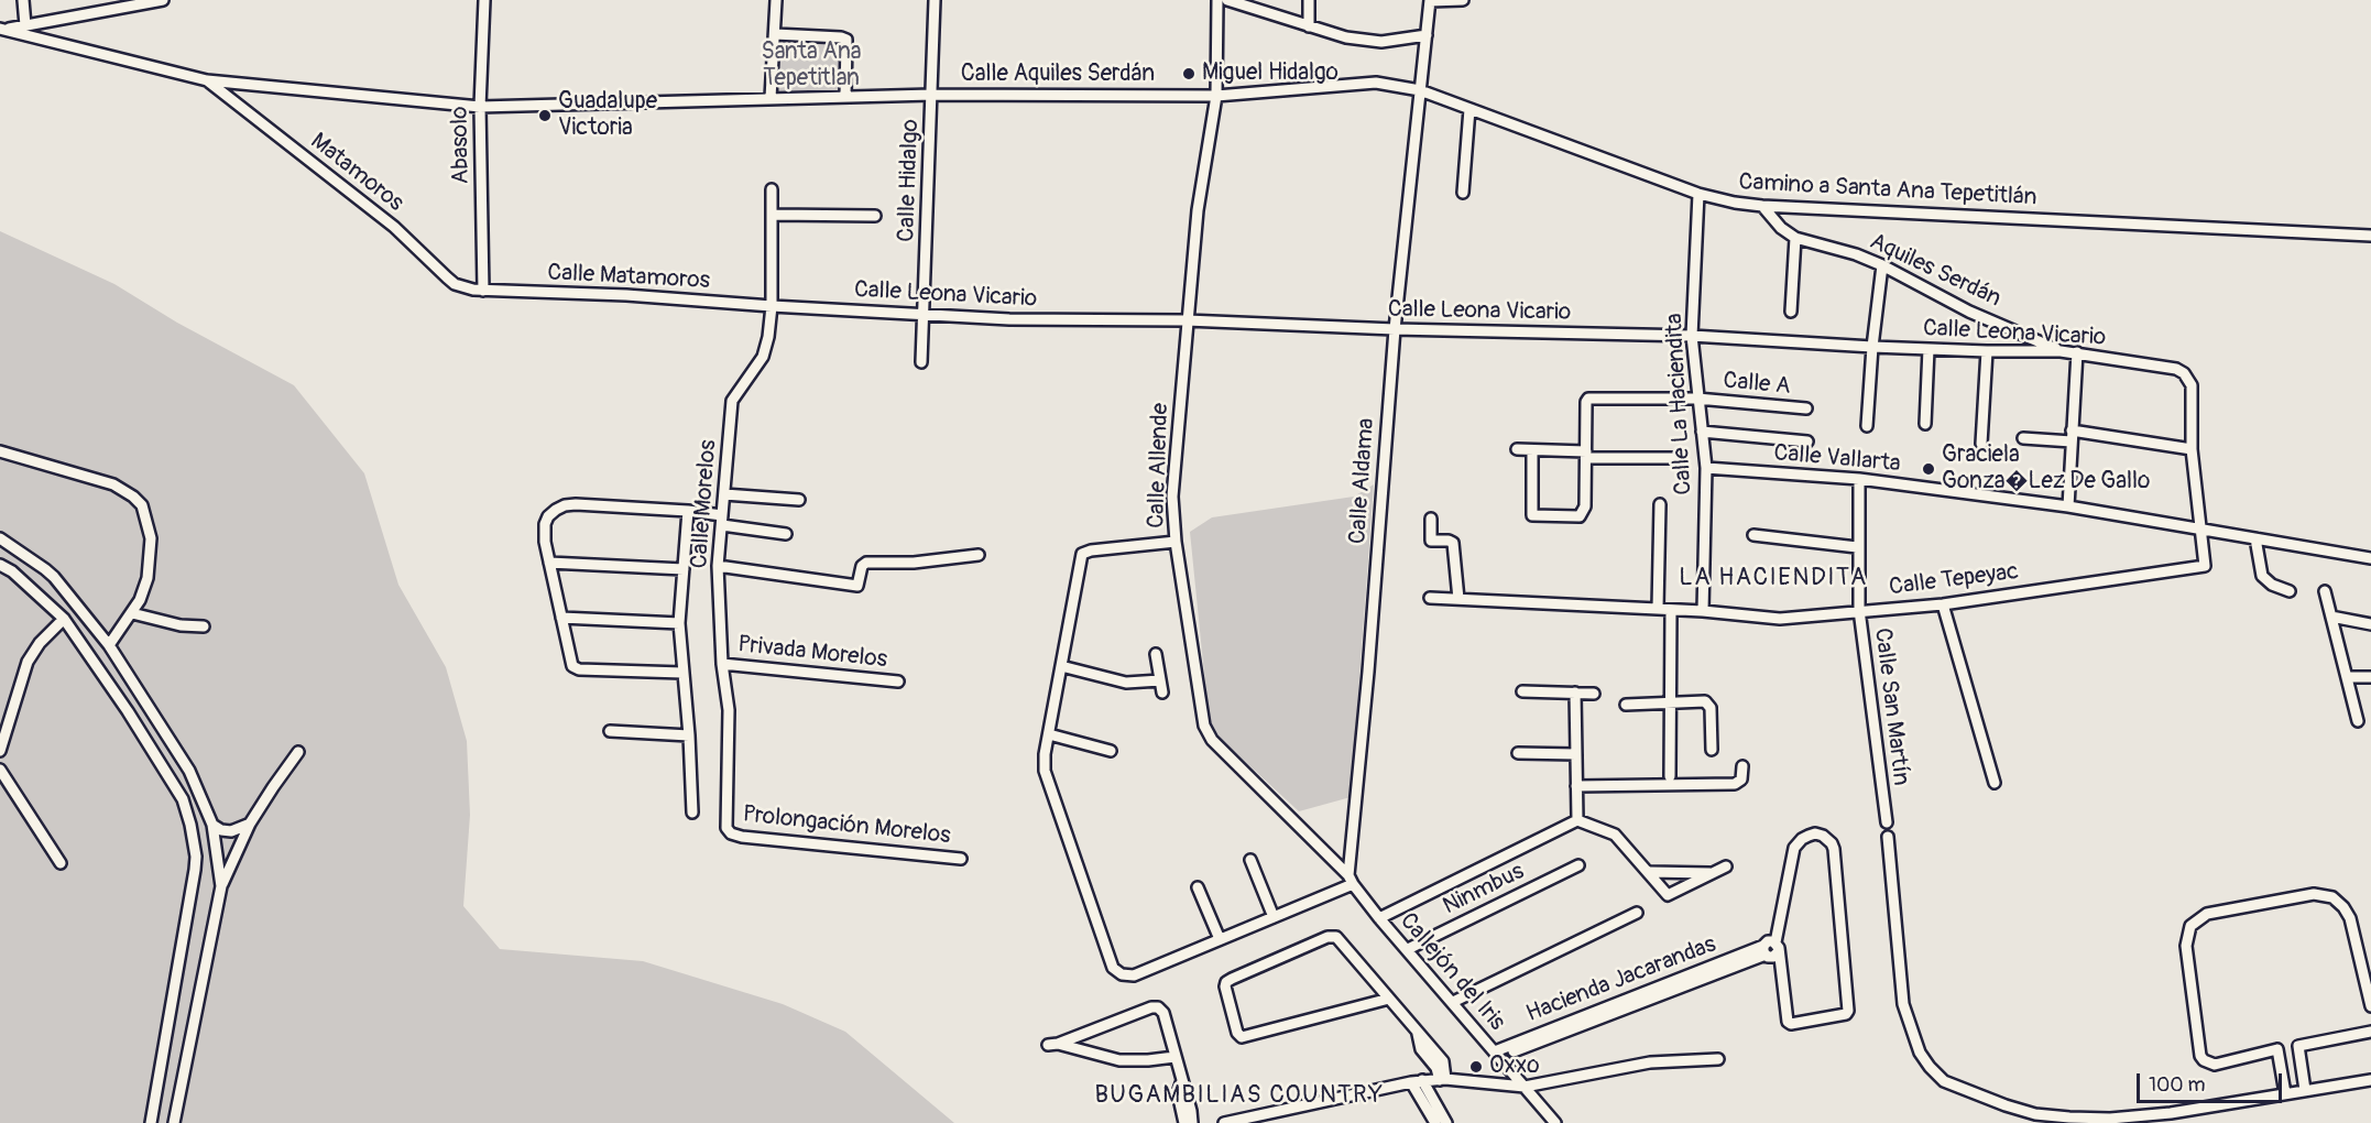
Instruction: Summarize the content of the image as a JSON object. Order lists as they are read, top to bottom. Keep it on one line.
{"streets":{"street":["Calle Aquiles Serdán","Abasolo","Matamoros","Calle Hidalgo","Camino a Santa Ana Tepetitlán","Aquiles Serdán","Calle Matamoros","Calle Leona Vicario","Calle A","Calle La Haciendita","Calle Vallarta","Calle Allende","Calle Aldama","Calle Morelos","Calle Tepeyac","Privada Morelos","Calle San Martín","Prolongación Morelos","Ninmbus","Callejón del Iris","Hacienda Jacarandas"]},"crossings":[["Calle Aquiles Serdán","Abasolo"],["Calle Aquiles Serdán","Calle Hidalgo"],["Calle Aquiles Serdán","Camino a Santa Ana Tepetitlán"],["Calle Aquiles Serdán","Calle Allende"],["Calle Aquiles Serdán","Calle Aldama"],["Abasolo","Matamoros"],["Abasolo","Calle Matamoros"],["Matamoros","Calle Matamoros"],["Calle Hidalgo","Calle Leona Vicario"],["Camino a Santa Ana Tepetitlán","Aquiles Serdán"],["Camino a Santa Ana Tepetitlán","Calle La Haciendita"],["Camino a Santa Ana Tepetitlán","Calle Aldama"],["Aquiles Serdán","Calle Leona Vicario"],["Calle Matamoros","Calle Leona Vicario"],["Calle Matamoros","Calle Morelos"],["Calle Leona Vicario","Calle La Haciendita"],["Calle Leona Vicario","Calle Allende"],["Calle Leona Vicario","Calle Aldama"],["Calle Leona Vicario","Calle Morelos"],["Calle A","Calle La Haciendita"],["Calle La Haciendita","Calle Vallarta"],["Calle La Haciendita","Calle Tepeyac"],["Calle Vallarta","Calle Tepeyac"],["Calle Vallarta","Calle San Martín"],["Calle Allende","Calle Aldama"],["Calle Allende","Callejón del Iris"],["Calle Aldama","Callejón del Iris"],["Calle Morelos","Privada Morelos"],["Calle Morelos","Prolongación Morelos"],["Calle Tepeyac","Calle San Martín"],["Ninmbus","Callejón del Iris"],["Callejón del Iris","Hacienda Jacarandas"]],"districts":["LA HACIENDITA","BUGAMBILIAS COUNTRY"],"parks":["Santa Ana Tepetitlan"],"places":["Miguel Hidalgo","Guadalupe Victoria","Graciela Gonza�Lez De Gallo","Oxxo"],"scale_bar":"100 m"}
